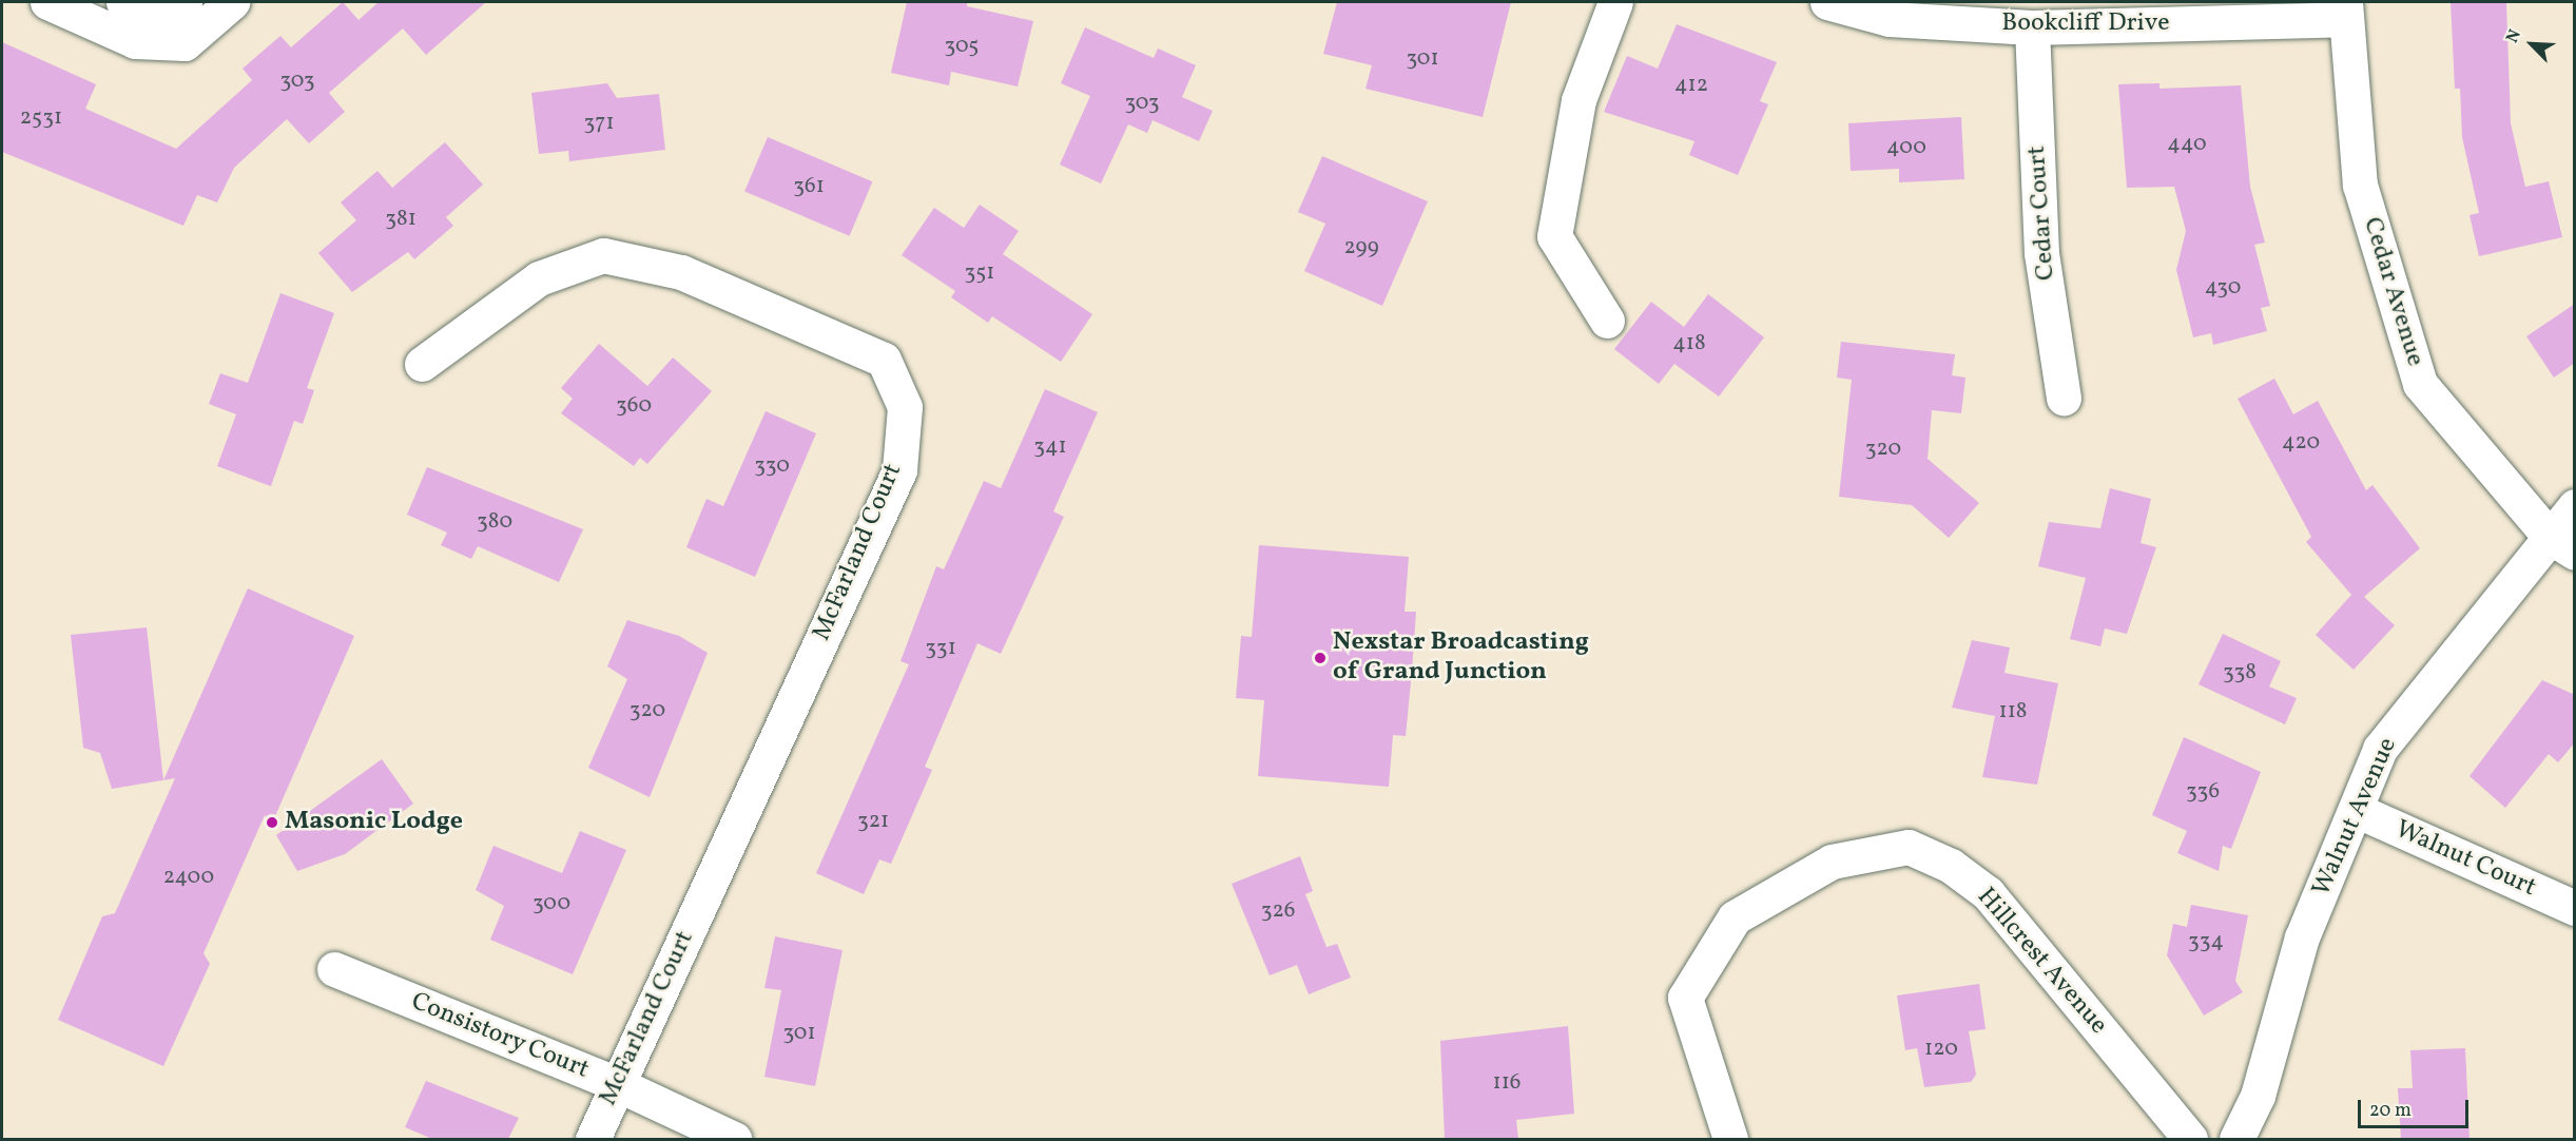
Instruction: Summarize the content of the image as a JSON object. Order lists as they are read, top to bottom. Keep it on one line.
{"streets":{"street":["Bookcliff Drive","Cedar Court","Cedar Avenue","McFarland Court","Walnut Avenue","Walnut Court","Hillcrest Avenue","Consistory Court"]},"crossings":[["Bookcliff Drive","Cedar Court"],["Bookcliff Drive","Cedar Avenue"],["Cedar Avenue","Walnut Avenue"],["McFarland Court","Consistory Court"],["Walnut Avenue","Walnut Court"]],"places":["Nexstar Broadcasting of Grand Junction","Masonic Lodge"],"house_numbers":["305","301","303","412","303","2531","371","440","400","361","381","299","351","430","418","360","420","341","320","330","380","331","338","320","118","336","321","2400","300","326","334","301","120","116"],"scale_bar":"20 m","north":"top left"}
